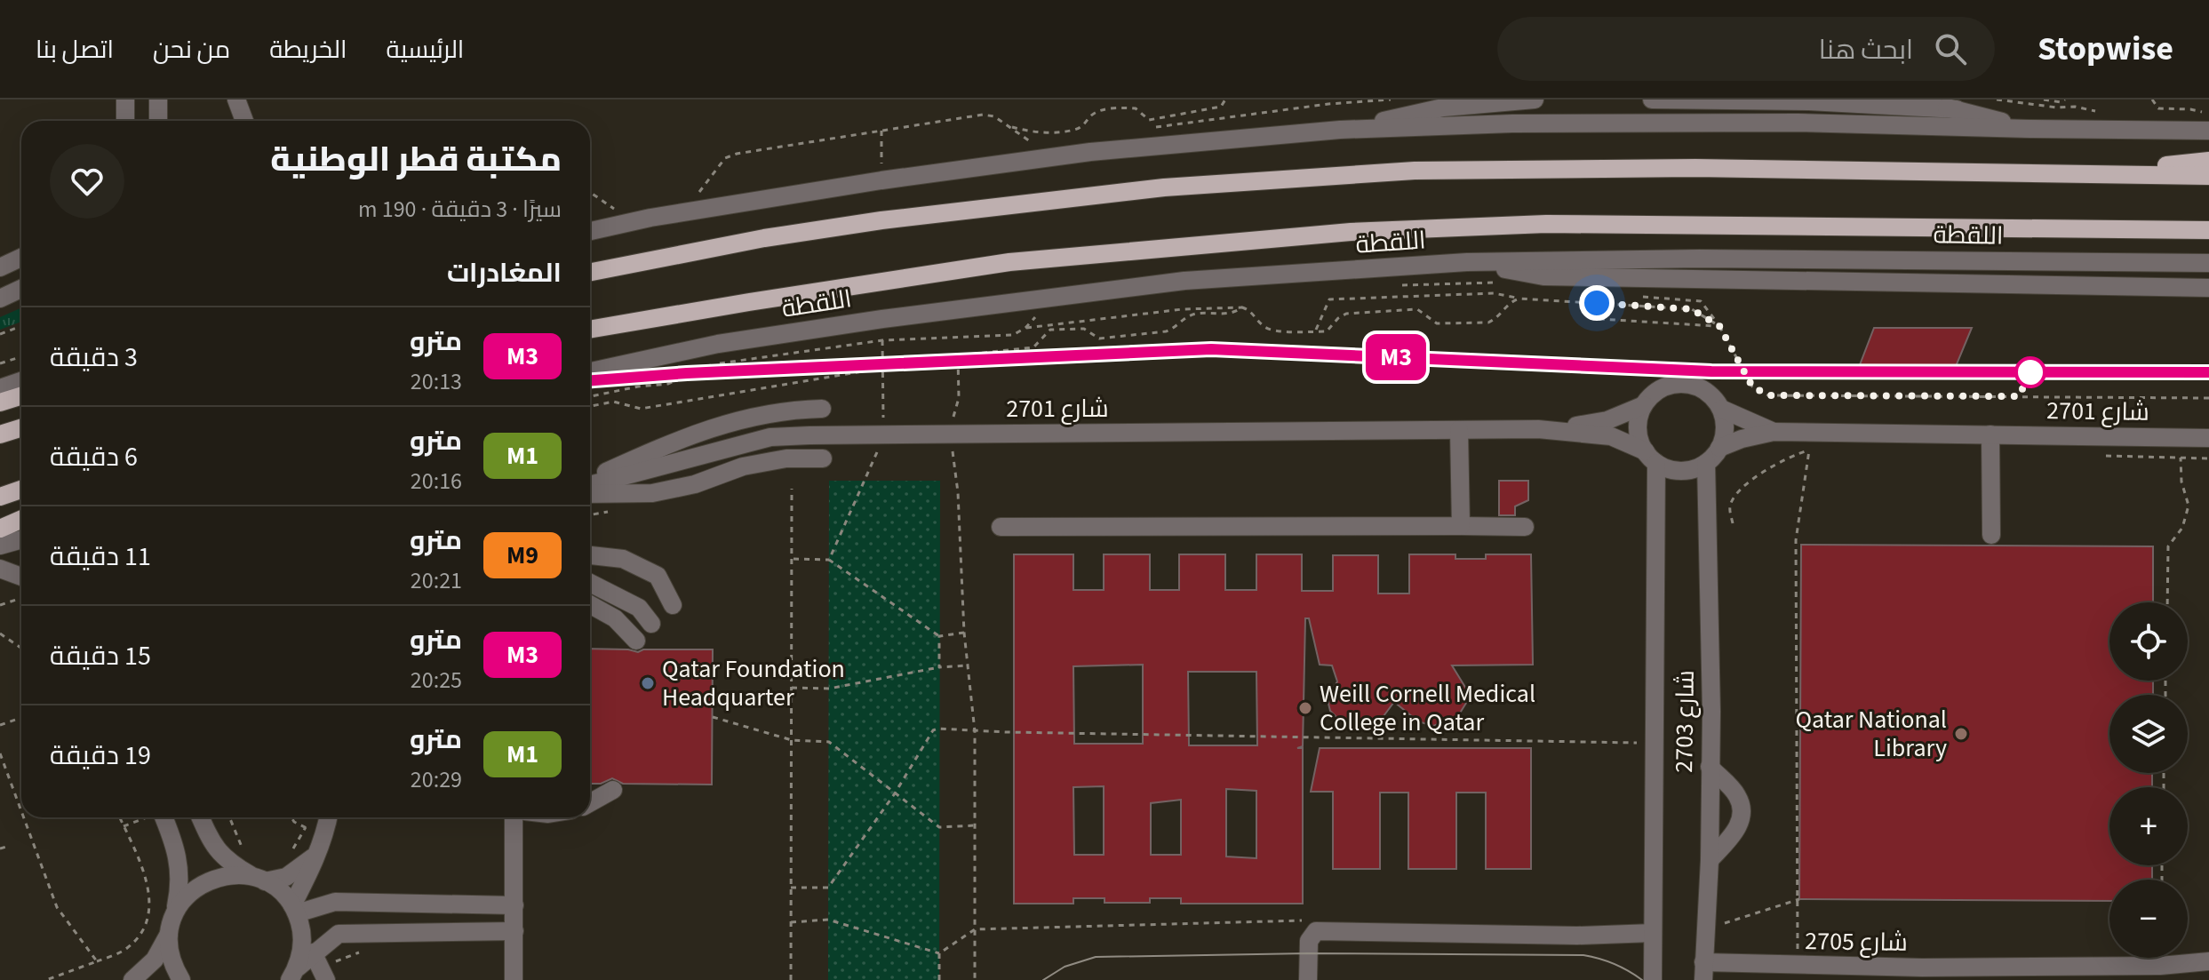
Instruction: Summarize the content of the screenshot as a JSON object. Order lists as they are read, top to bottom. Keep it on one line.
{"streets":{"main road":["اللقطة"],"street":["شارع 2701","شارع 2703","شارع 2705"]},"crossings":[["شارع 2701","شارع 2703"],["شارع 2703","شارع 2705"]],"places":["Qatar Foundation Headquarter","Weill Cornell Medical College in Qatar","Qatar National Library"],"lines":["metro line M3"],"page":{"header":"Stopwise","search":"ابحث هنا","nav":["الرئيسية","الخريطة","من نحن","اتصل بنا"],"on_map":"M3","heading":[["مكتبة قطر الوطنية","سيرًا · 3 دقيقة · 190 m"],"المغادرات"],"list":[{"mark":"M3","name":"مترو","note":"20:13","value":"3 دقيقة"},{"mark":"M1","name":"مترو","note":"20:16","value":"6 دقيقة"},{"mark":"M9","name":"مترو","note":"20:21","value":"11 دقيقة"},{"mark":"M3","name":"مترو","note":"20:25","value":"15 دقيقة"},{"mark":"M1","name":"مترو","note":"20:29","value":"19 دقيقة"}],"map_buttons":["+","−"]}}
